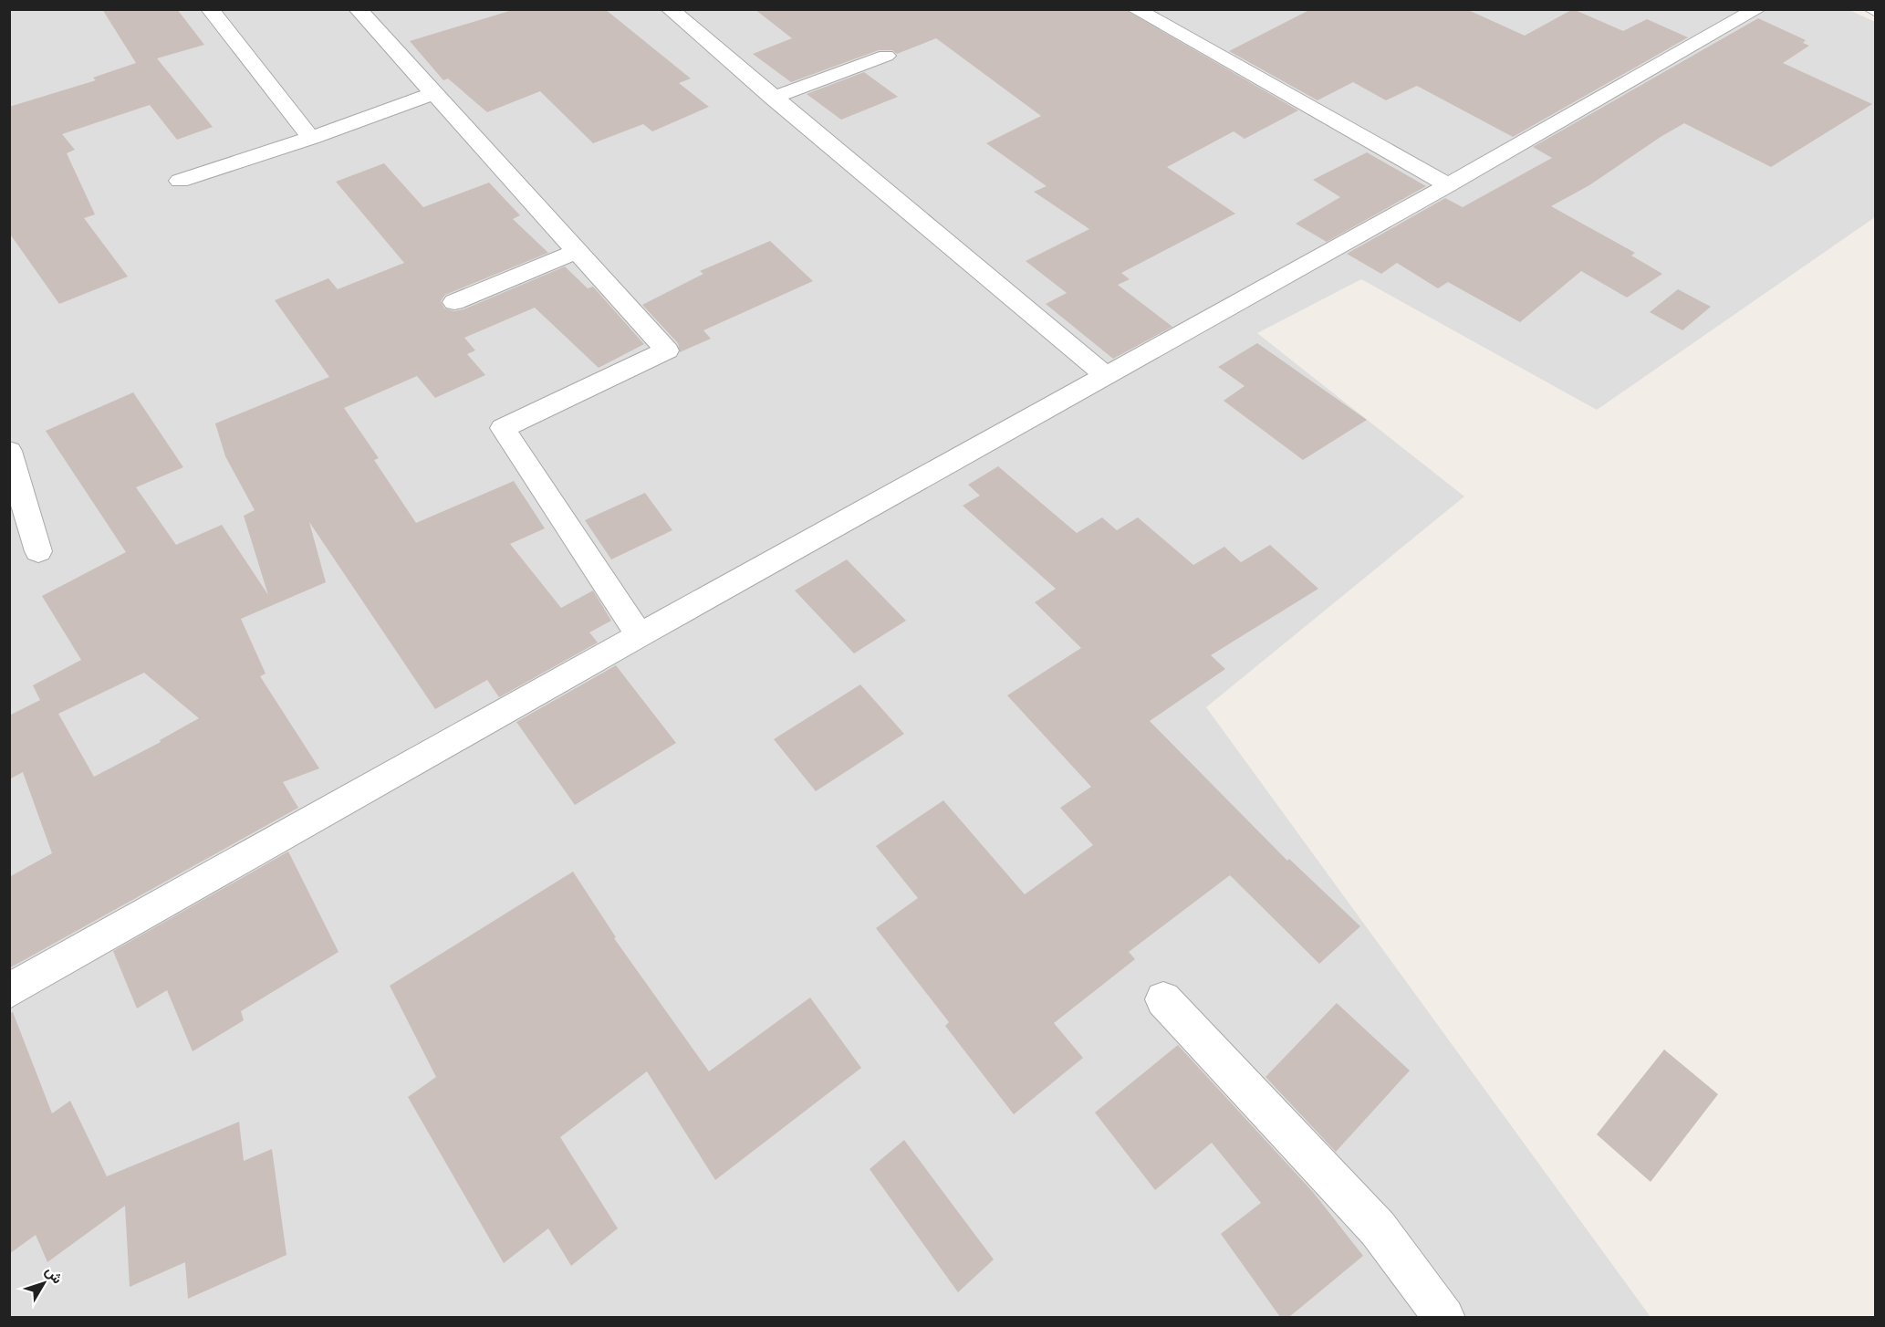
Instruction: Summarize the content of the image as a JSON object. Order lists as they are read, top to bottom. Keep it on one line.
{"north":"top right"}
